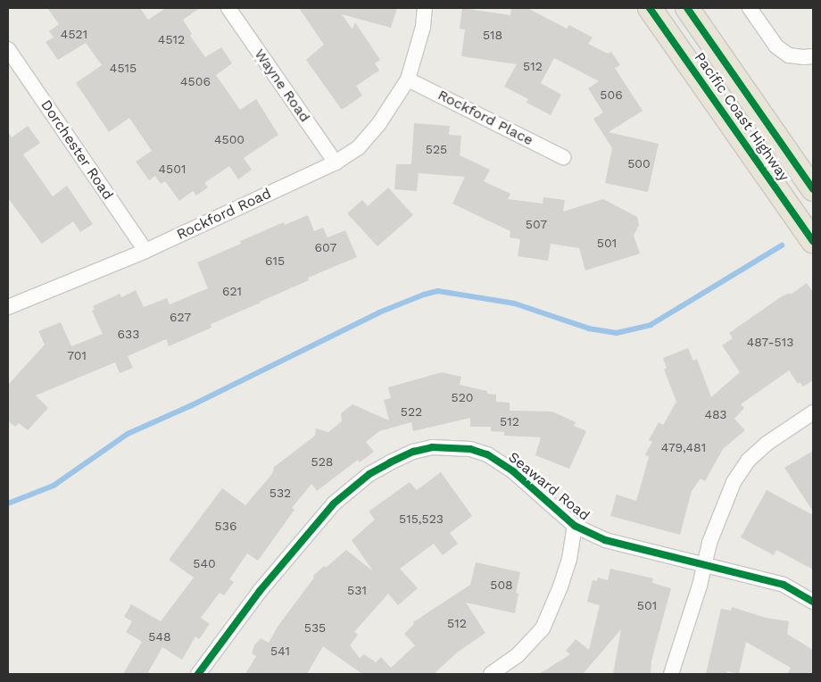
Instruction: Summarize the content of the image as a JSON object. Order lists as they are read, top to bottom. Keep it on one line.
{"streets":{"highway":["Pacific Coast Highway"],"street":["Wayne Road","Rockford Place","Dorchester Road","Rockford Road","Seaward Road"]},"crossings":[["Wayne Road","Rockford Road"],["Rockford Place","Rockford Road"],["Dorchester Road","Rockford Road"]],"house_numbers":["4521","518","4512","512","4515","4506","506","4500","525","500","4501","507","501","607","615","621","627","633","487-513","701","520","522","483","512","479,481","528","532","515,523","536","540","508","531","501","512","535","548","541"]}
